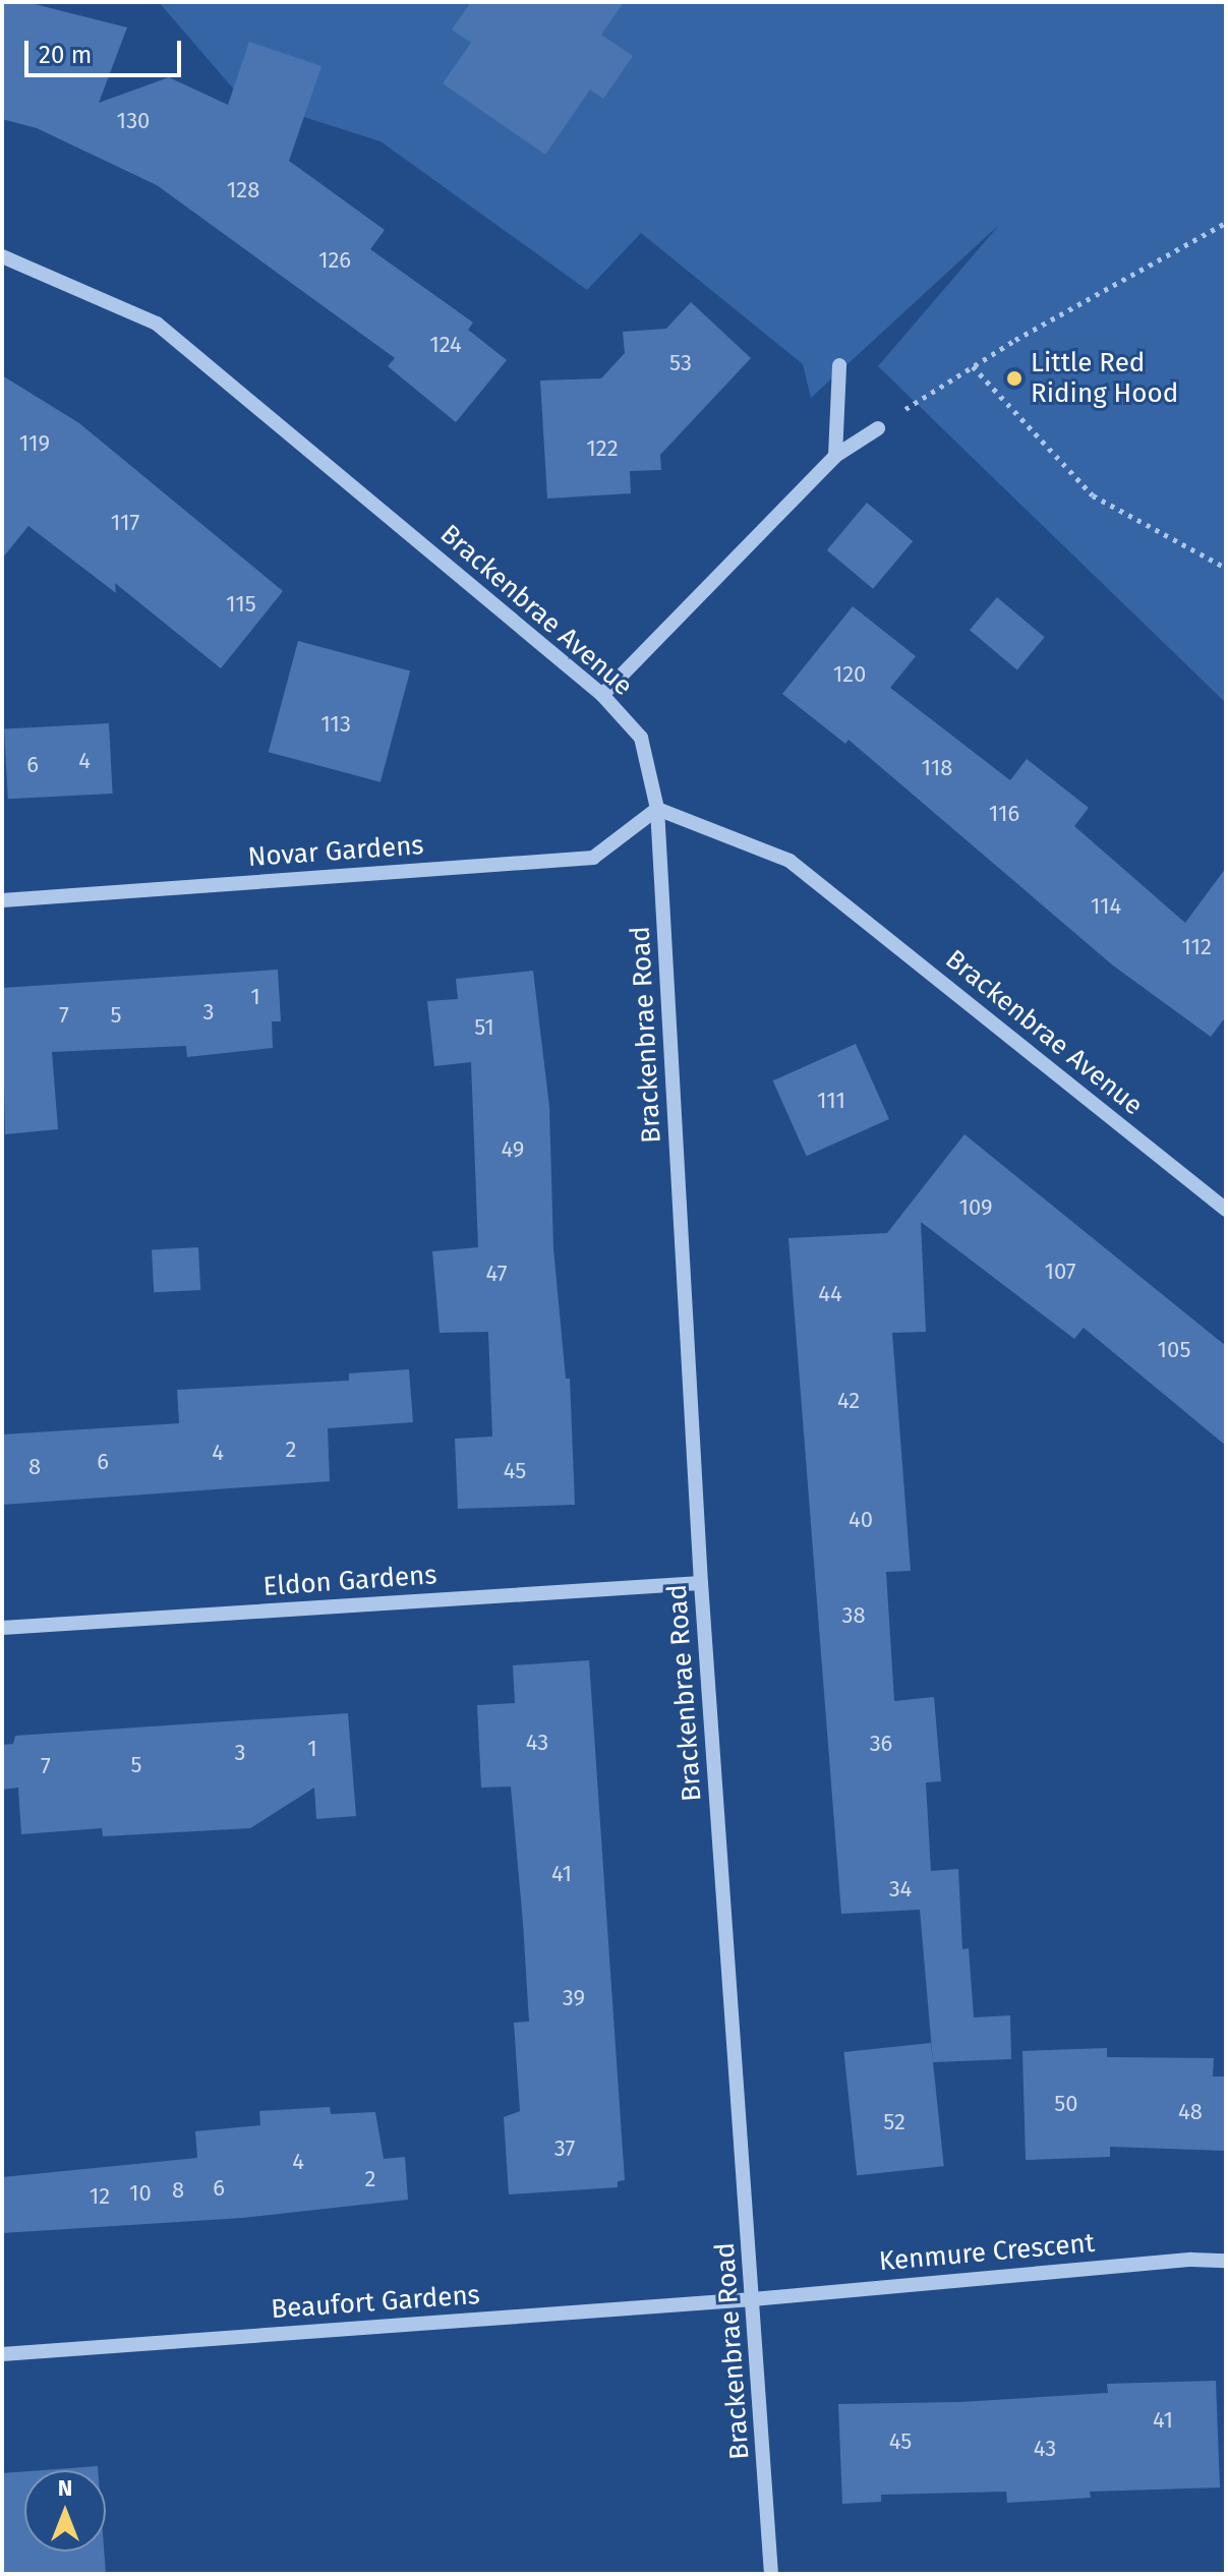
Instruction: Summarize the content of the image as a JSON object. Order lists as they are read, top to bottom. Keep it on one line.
{"streets":{"street":["Brackenbrae Avenue","Novar Gardens","Brackenbrae Road","Eldon Gardens","Kenmure Crescent","Beaufort Gardens"]},"crossings":[["Brackenbrae Avenue","Novar Gardens"],["Brackenbrae Avenue","Brackenbrae Road"],["Novar Gardens","Brackenbrae Road"],["Brackenbrae Road","Eldon Gardens"],["Brackenbrae Road","Kenmure Crescent"],["Brackenbrae Road","Beaufort Gardens"],["Kenmure Crescent","Beaufort Gardens"]],"places":["Little Red Riding Hood"],"house_numbers":["130","128","126","124","53","119","122","117","115","120","113","4","6","118","116","114","112","1","3","7","5","51","111","49","109","107","47","44","105","42","2","4","6","8","45","40","38","43","36","1","3","5","7","41","34","39","50","48","52","37","4","2","6","8","10","12","41","45","43"],"scale_bar":"20 m","north":"top"}
